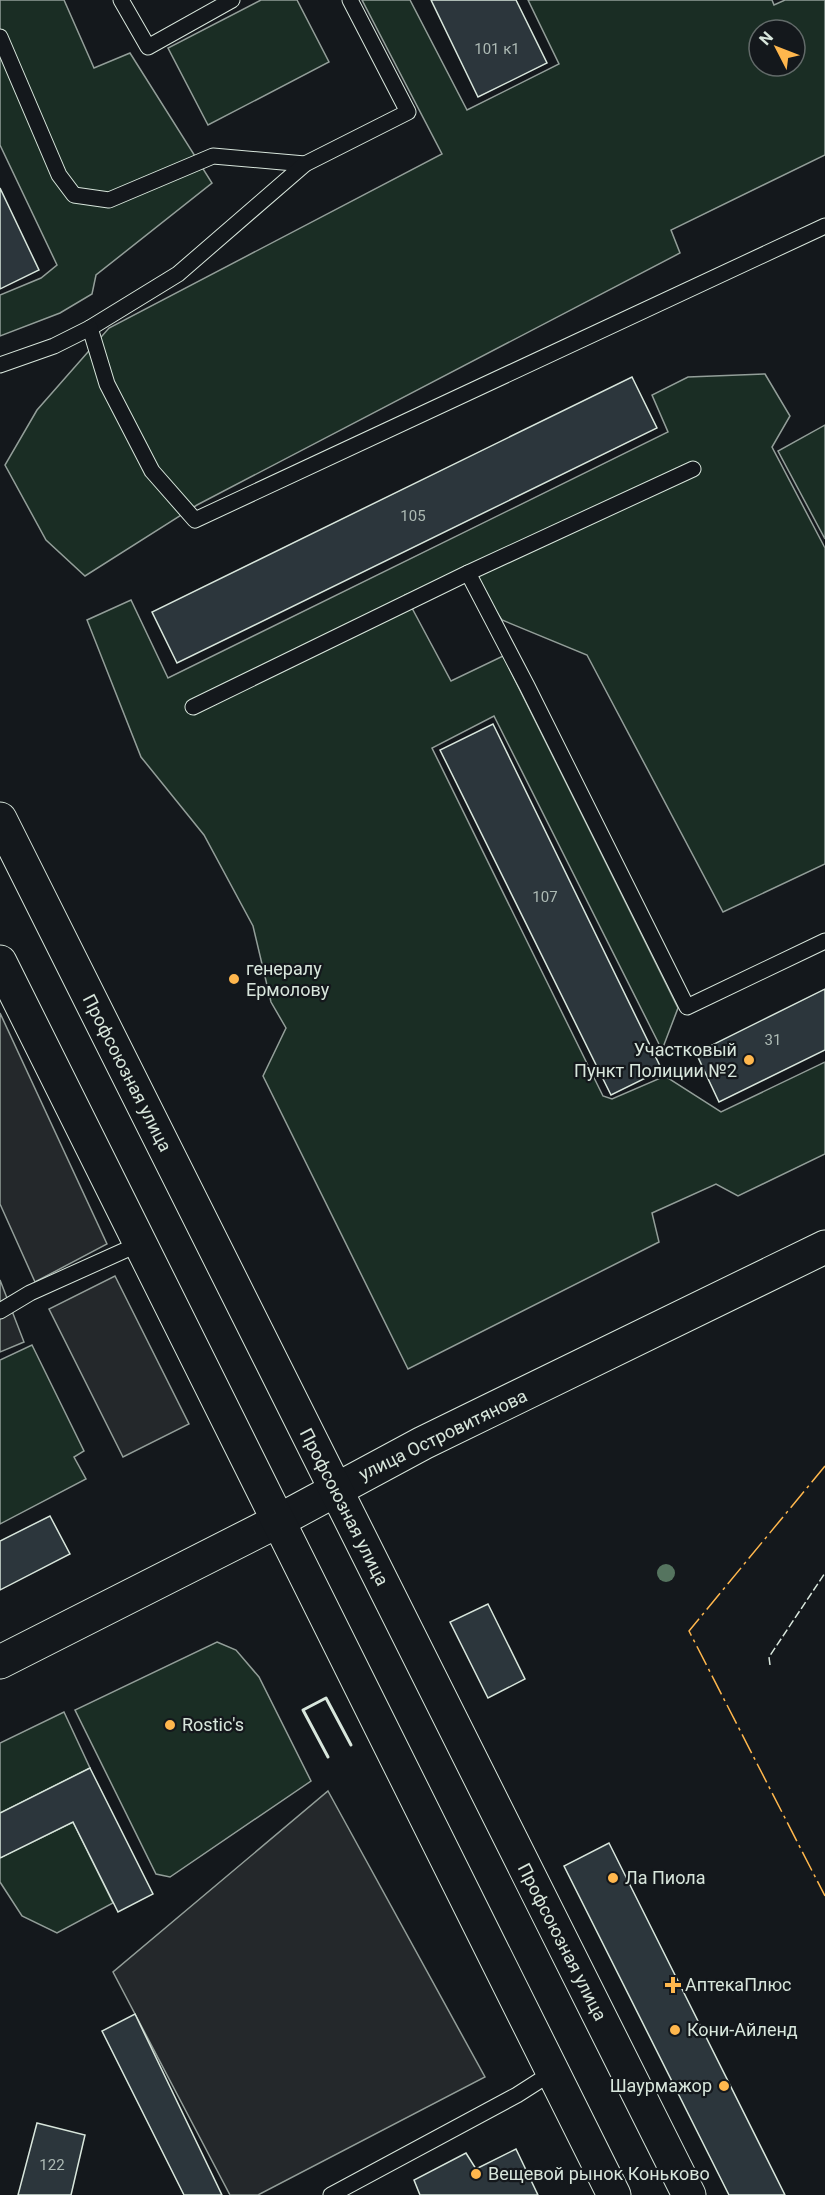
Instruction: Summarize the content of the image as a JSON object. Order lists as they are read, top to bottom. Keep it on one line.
{"streets":{"main road":["Профсоюзная улица","улица Островитянова"]},"crossings":[["Профсоюзная улица","улица Островитянова"]],"places":{"other":["генералу Ермолову","Участковый Пункт Полиции №2","Rostic's","Ла Пиола","Кони-Айленд","Шаурмажор","Вещевой рынок Коньково"],"health":["АптекаПлюс"]},"house_numbers":["101 к1","105","107","31","122"],"north":"top left"}
